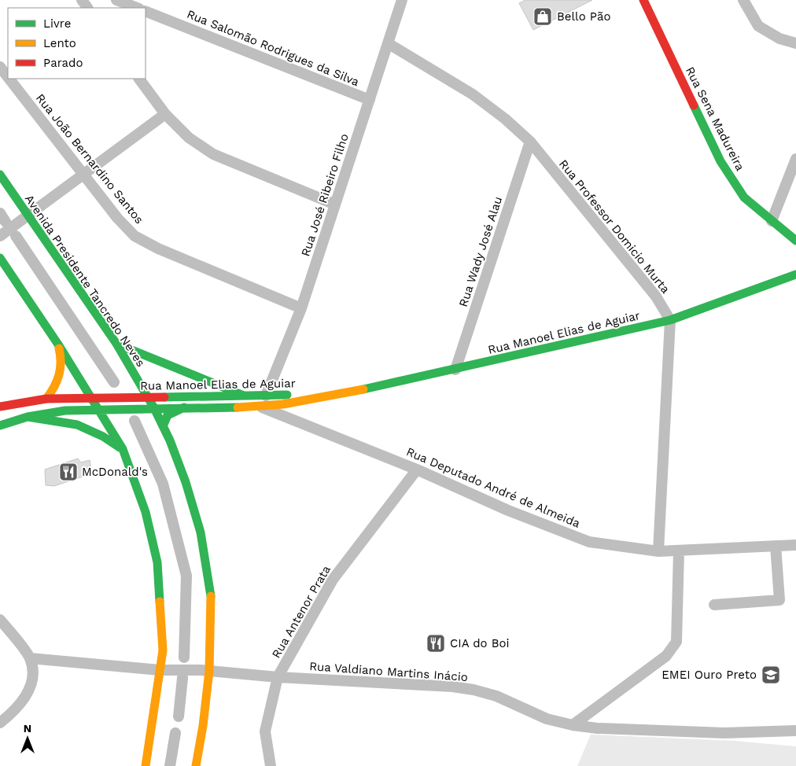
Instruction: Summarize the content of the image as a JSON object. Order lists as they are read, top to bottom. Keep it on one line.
{"streets":{"main road":["Rua Sena Madureira","Avenida Presidente Tancredo Neves","Rua Manoel Elias de Aguiar"],"street":["Rua Salomão Rodrigues da Silva","Rua João Bernardino Santos","Rua José Ribeiro Filho","Rua Professor Domicio Murta","Rua Wady José Alau","Rua Deputado André de Almeida","Rua Antenor Prata","Rua Valdiano Martins Inácio"]},"crossings":[["Rua Salomão Rodrigues da Silva","Rua José Ribeiro Filho"],["Rua João Bernardino Santos","Rua José Ribeiro Filho"],["Rua José Ribeiro Filho","Rua Professor Domicio Murta"],["Rua José Ribeiro Filho","Rua Manoel Elias de Aguiar"],["Rua Professor Domicio Murta","Rua Wady José Alau"],["Rua Professor Domicio Murta","Rua Manoel Elias de Aguiar"],["Rua Wady José Alau","Rua Manoel Elias de Aguiar"],["Avenida Presidente Tancredo Neves","Rua Manoel Elias de Aguiar"],["Avenida Presidente Tancredo Neves","Rua Valdiano Martins Inácio"],["Rua Manoel Elias de Aguiar","Rua Deputado André de Almeida"],["Rua Deputado André de Almeida","Rua Antenor Prata"],["Rua Antenor Prata","Rua Valdiano Martins Inácio"]],"places":{"shop":["Bello Pão"],"restaurant":["McDonald's","CIA do Boi"],"school or university":["EMEI Ouro Preto"]},"legend":["Livre","Lento","Parado"],"north":"top"}
